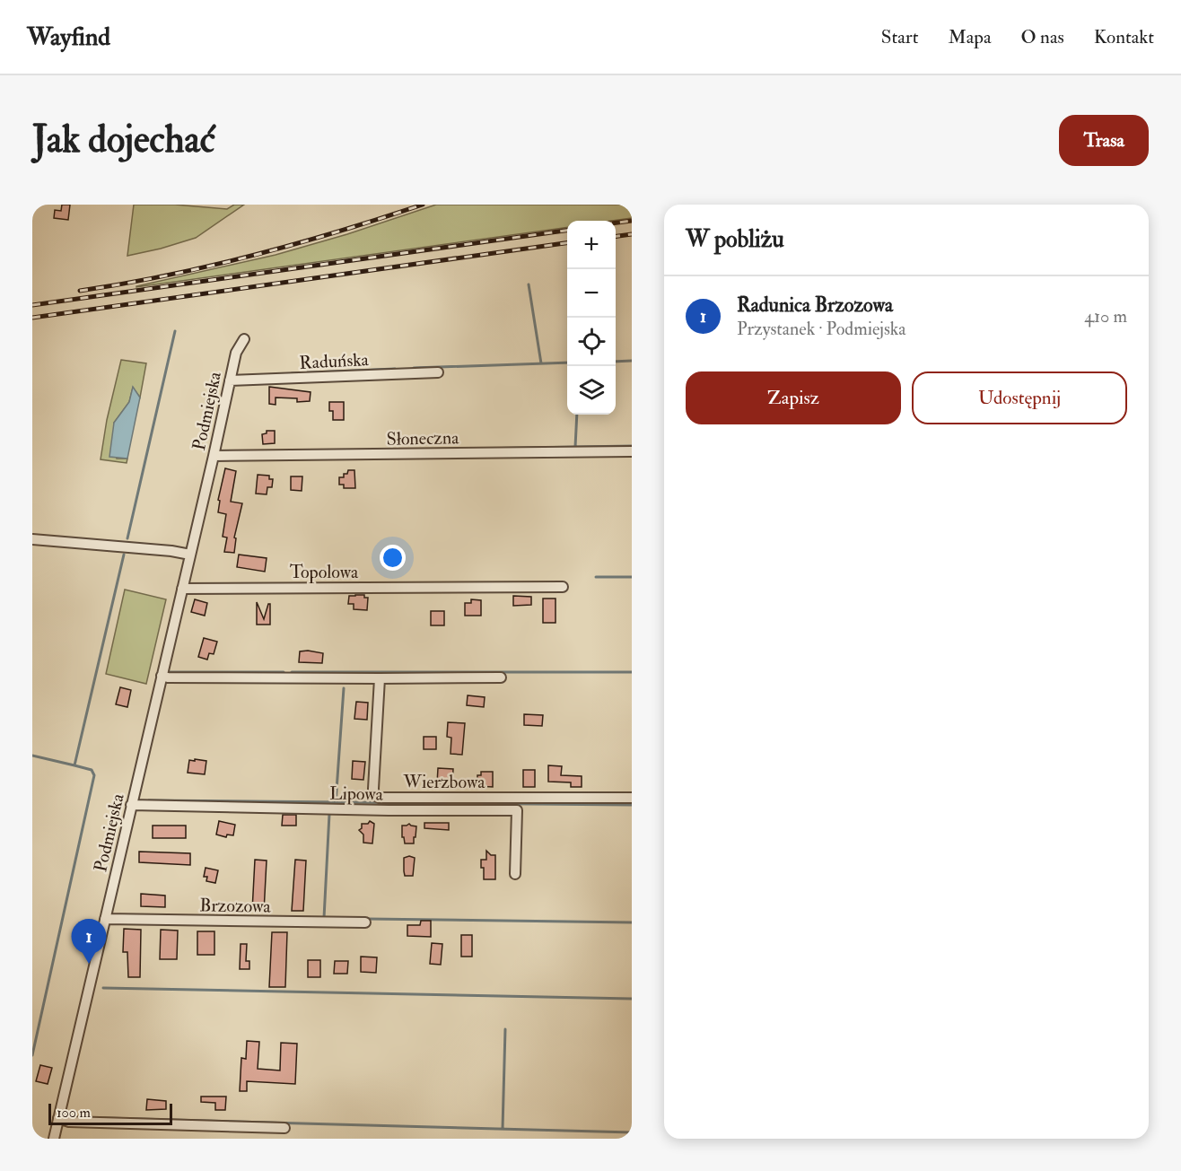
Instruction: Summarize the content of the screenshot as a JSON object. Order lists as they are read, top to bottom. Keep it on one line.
{"streets":{"street":["Raduńska","Podmiejska","Słoneczna","Topolowa","Wierzbowa","Lipowa","Brzozowa"]},"crossings":[["Raduńska","Podmiejska"],["Podmiejska","Słoneczna"],["Podmiejska","Topolowa"],["Podmiejska","Lipowa"],["Podmiejska","Brzozowa"]],"scale_bar":"100 m","page":{"header":"Wayfind","nav":["Start","Mapa","O nas","Kontakt"],"buttons":["Trasa",["Zapisz","Udostępnij"]],"title":"Jak dojechać","heading":"W pobliżu","map_buttons":["+","−"],"list":[{"mark":"1","name":"Radunica Brzozowa","note":"Przystanek · Podmiejska","value":"410 m"}],"pins":"1","scale":"100 m"}}
